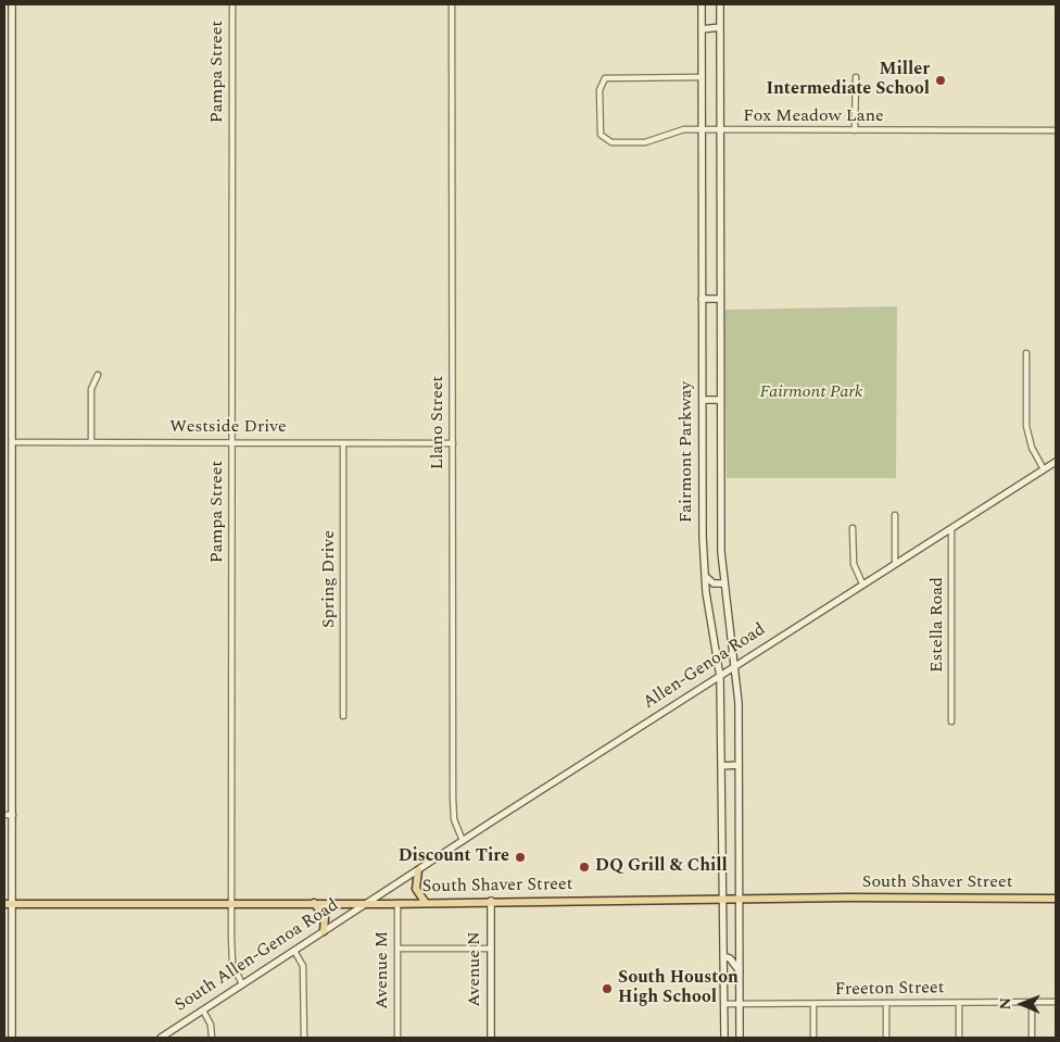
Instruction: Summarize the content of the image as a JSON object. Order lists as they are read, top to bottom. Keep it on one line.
{"streets":{"main road":["Westside Drive","Fairmont Parkway","Allen-Genoa Road","South Shaver Street","South Allen-Genoa Road","Avenue N"],"street":["Pampa Street","Fox Meadow Lane","Llano Street","Spring Drive","Estella Road","Avenue M","Freeton Street"]},"crossings":[["Pampa Street","Westside Drive"],["Pampa Street","South Shaver Street"],["Pampa Street","South Allen-Genoa Road"],["Fox Meadow Lane","Fairmont Parkway"],["Llano Street","Westside Drive"],["Llano Street","Allen-Genoa Road"],["Westside Drive","Spring Drive"],["Fairmont Parkway","Allen-Genoa Road"],["Fairmont Parkway","South Shaver Street"],["Fairmont Parkway","Freeton Street"],["Estella Road","Allen-Genoa Road"],["Allen-Genoa Road","South Shaver Street"],["Allen-Genoa Road","South Allen-Genoa Road"],["South Shaver Street","South Allen-Genoa Road"],["South Shaver Street","Avenue N"],["South Shaver Street","Avenue M"]],"parks":["Fairmont Park"],"places":["Miller Intermediate School","Discount Tire","DQ Grill & Chill","South Houston High School"],"north":"left"}
